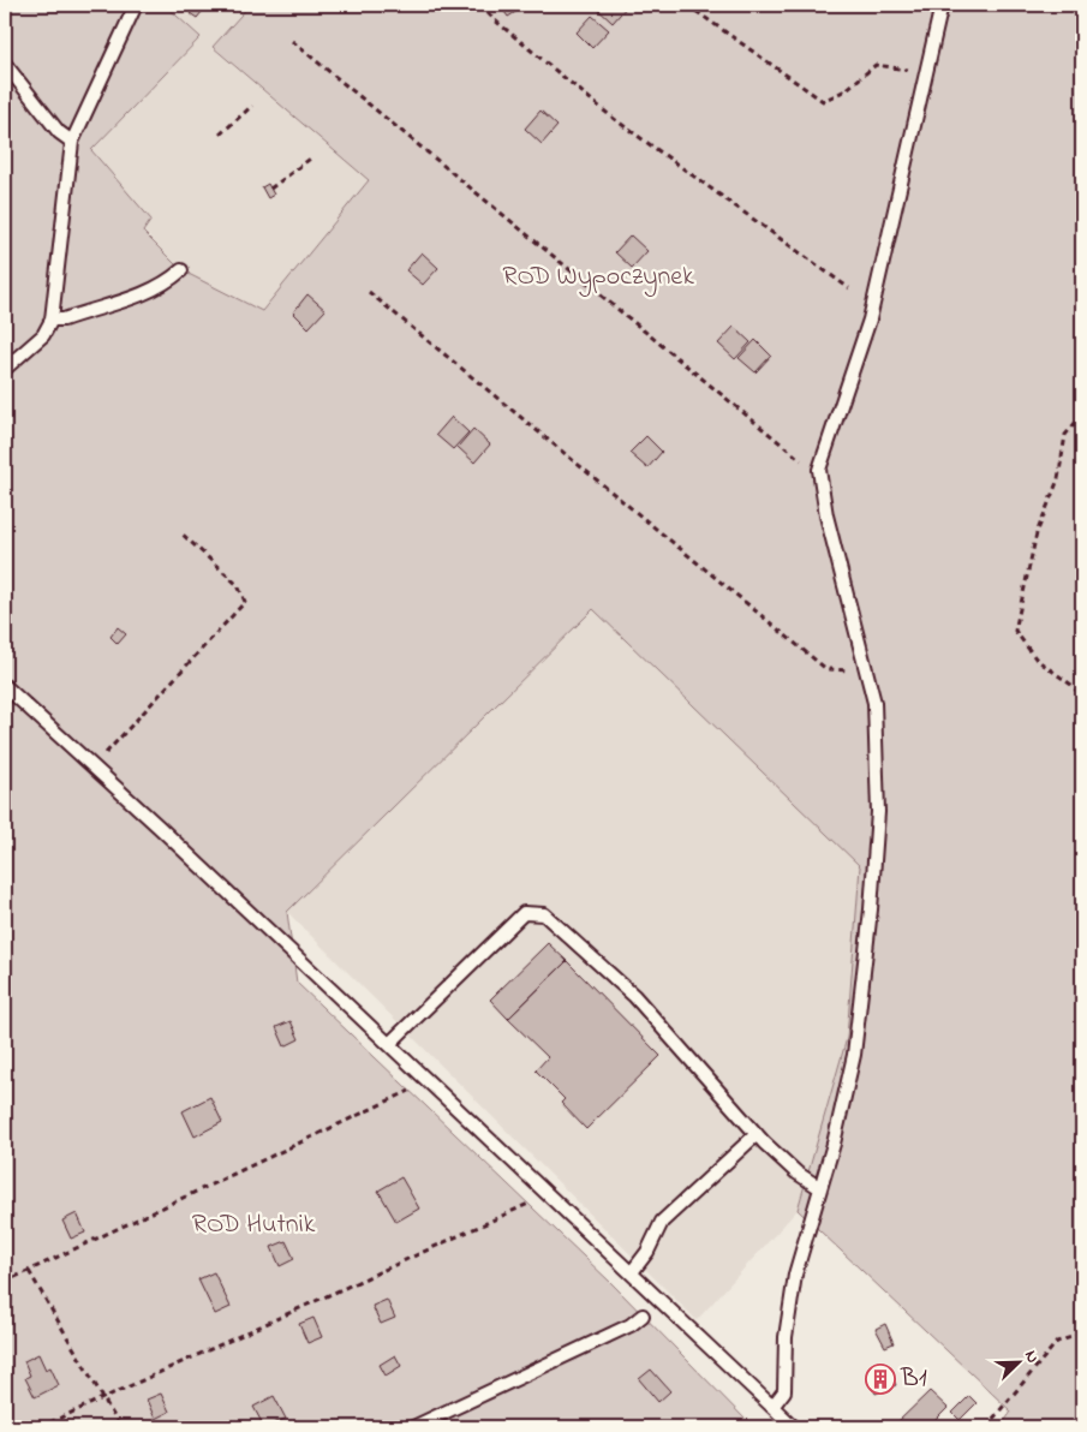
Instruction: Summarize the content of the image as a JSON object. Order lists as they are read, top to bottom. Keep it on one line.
{"parks":["ROD Wypoczynek","ROD Hutnik"],"places":{"building":["B1"]},"north":"top right"}
